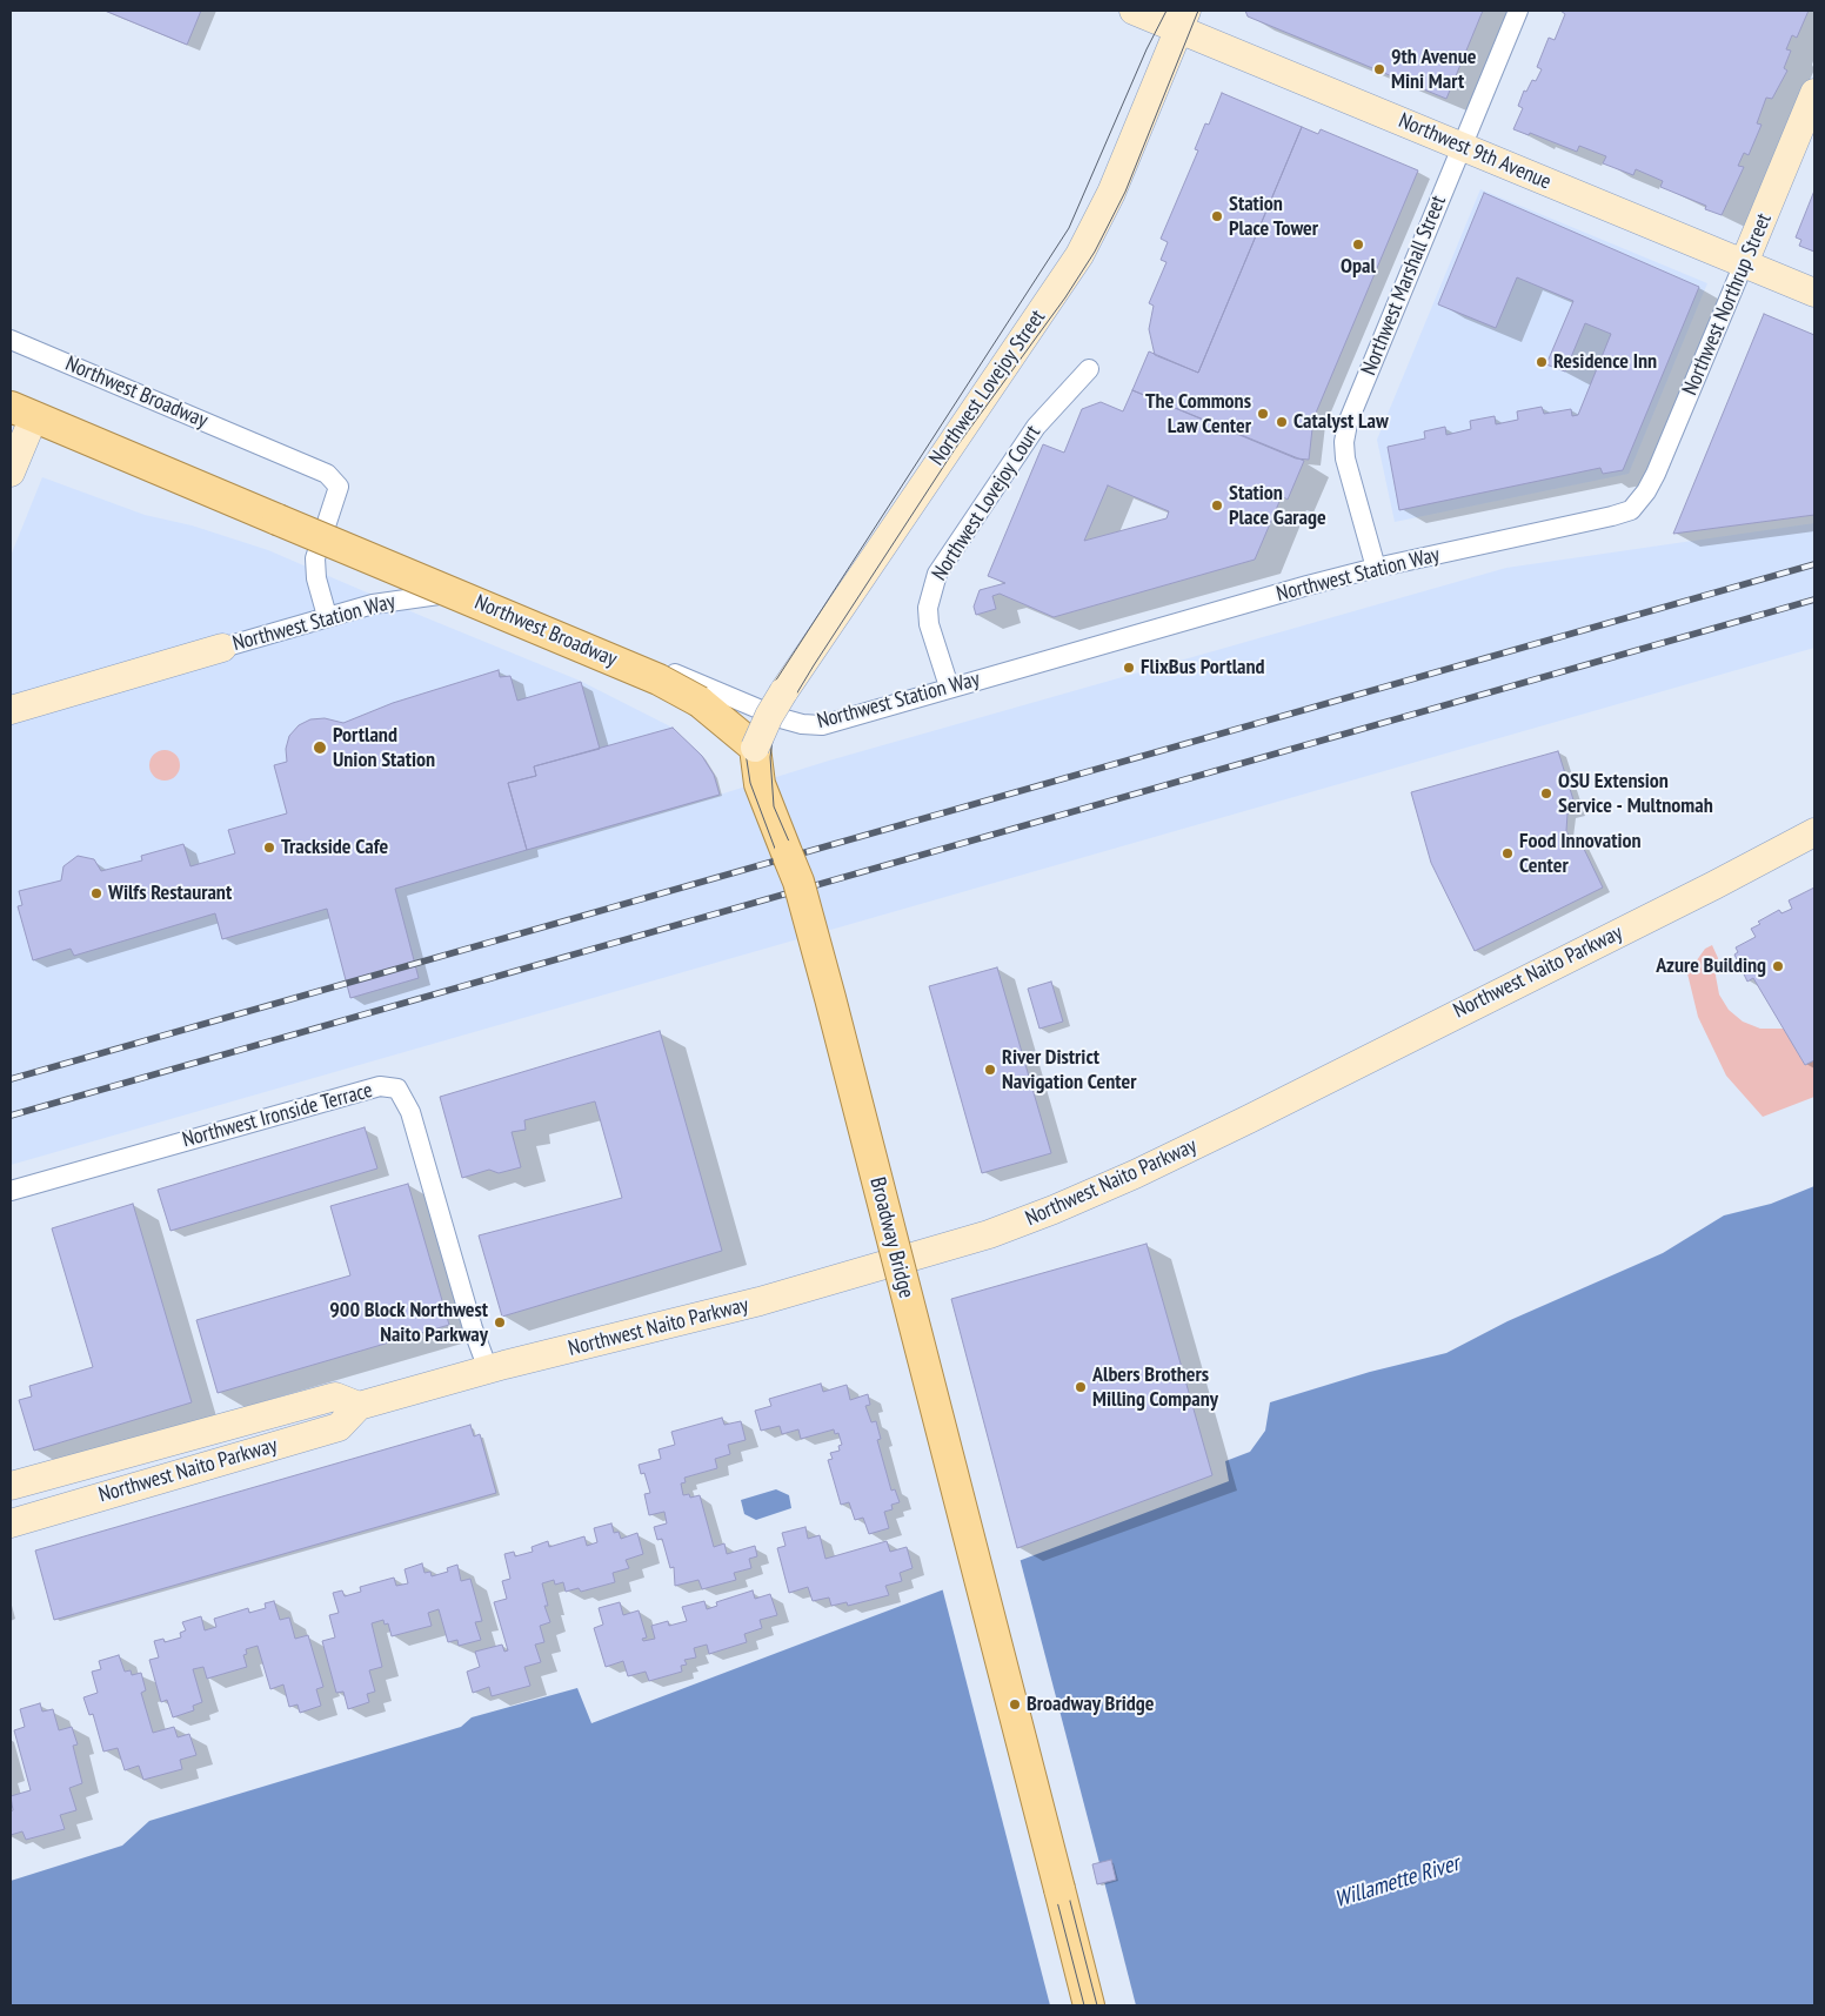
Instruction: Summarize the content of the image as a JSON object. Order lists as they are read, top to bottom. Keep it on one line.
{"streets":{"main road":["Northwest 9th Avenue","Northwest Northrup Street","Northwest Lovejoy Street","Northwest Broadway","Northwest Station Way","Northwest Naito Parkway","Broadway Bridge"],"street":["Northwest Marshall Street","Northwest Lovejoy Court","Northwest Ironside Terrace"]},"crossings":[["Northwest 9th Avenue","Northwest Marshall Street"],["Northwest 9th Avenue","Northwest Northrup Street"],["Northwest 9th Avenue","Northwest Lovejoy Street"],["Northwest Marshall Street","Northwest Station Way"],["Northwest Northrup Street","Northwest Station Way"],["Northwest Lovejoy Street","Northwest Broadway"],["Northwest Lovejoy Street","Broadway Bridge"],["Northwest Broadway","Northwest Station Way"],["Northwest Broadway","Broadway Bridge"],["Northwest Lovejoy Court","Northwest Station Way"],["Northwest Naito Parkway","Northwest Ironside Terrace"]],"water":["Willamette River"],"places":["9th Avenue Mini Mart","Station Place Tower","Opal","Residence Inn","The Commons Law Center","Catalyst Law","Station Place Garage","FlixBus Portland","Portland Union Station","OSU Extension Service - Multnomah","Trackside Cafe","Food Innovation Center","Wilfs Restaurant","Azure Building","River District Navigation Center","900 Block Northwest Naito Parkway","Albers Brothers Milling Company","Broadway Bridge"]}
